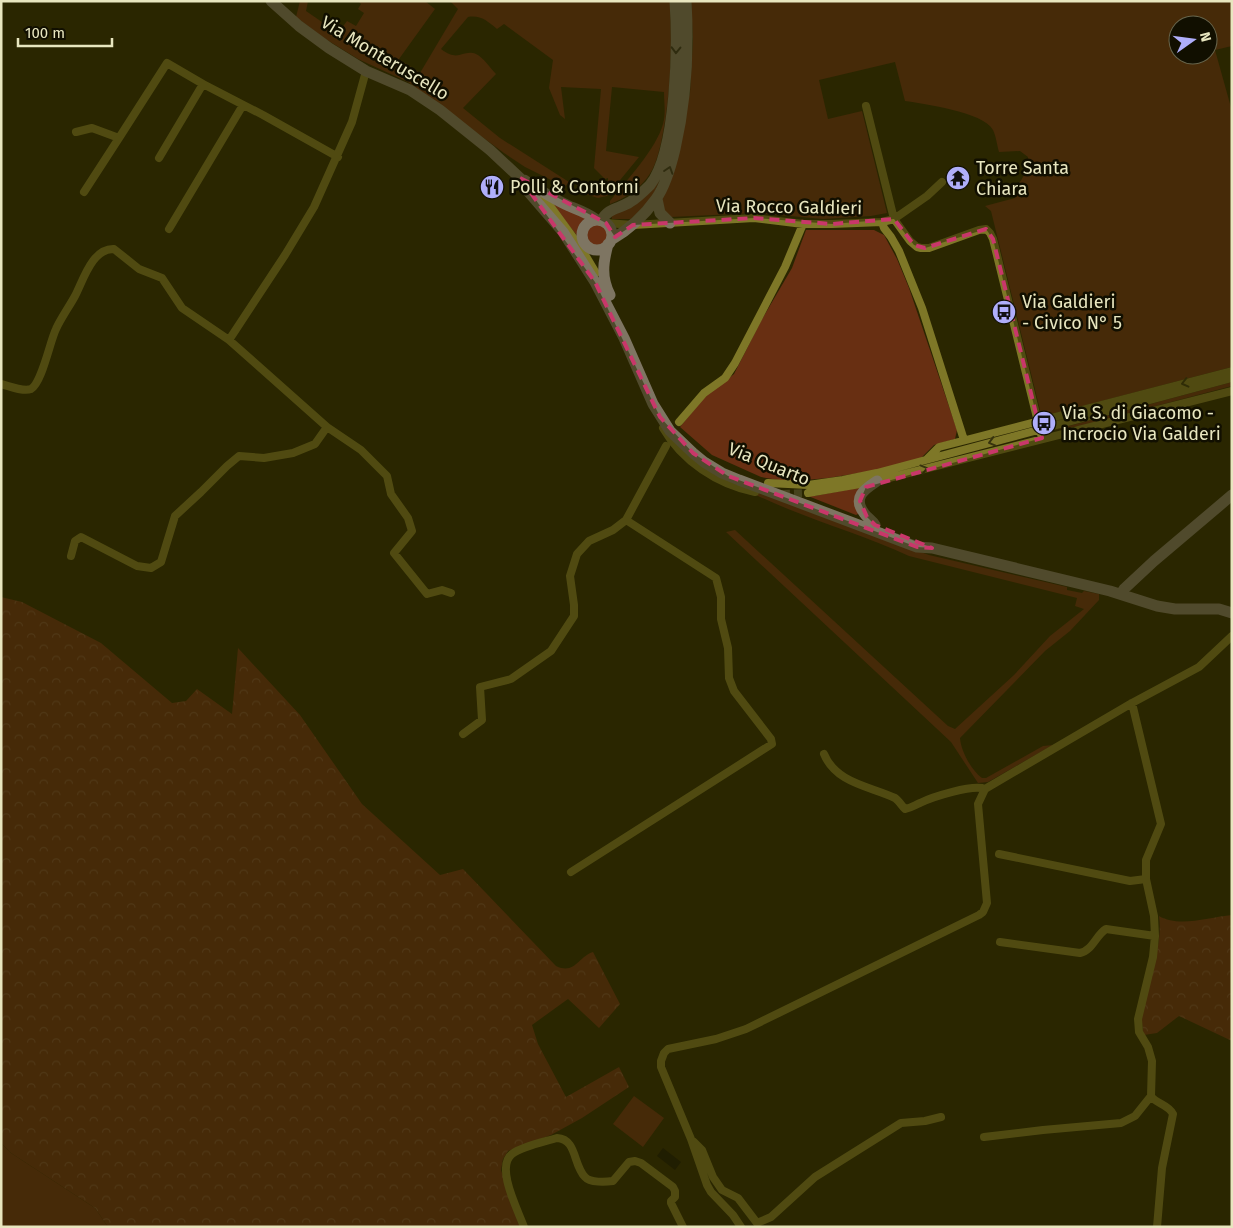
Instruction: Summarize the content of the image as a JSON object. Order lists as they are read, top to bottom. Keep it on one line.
{"streets":{"street":["Via Monteruscello","Via Rocco Galdieri","Via Quarto"]},"crossings":[["Via Monteruscello","Via Rocco Galdieri"],["Via Monteruscello","Via Quarto"],["Via Rocco Galdieri","Via Quarto"]],"places":{"temple":["Torre Santa Chiara"],"restaurant":["Polli & Contorni"],"bus stop":["Via Galdieri - Civico N° 5","Via S. di Giacomo - Incrocio Via Galderi"]},"scale_bar":"100 m","north":"right"}
